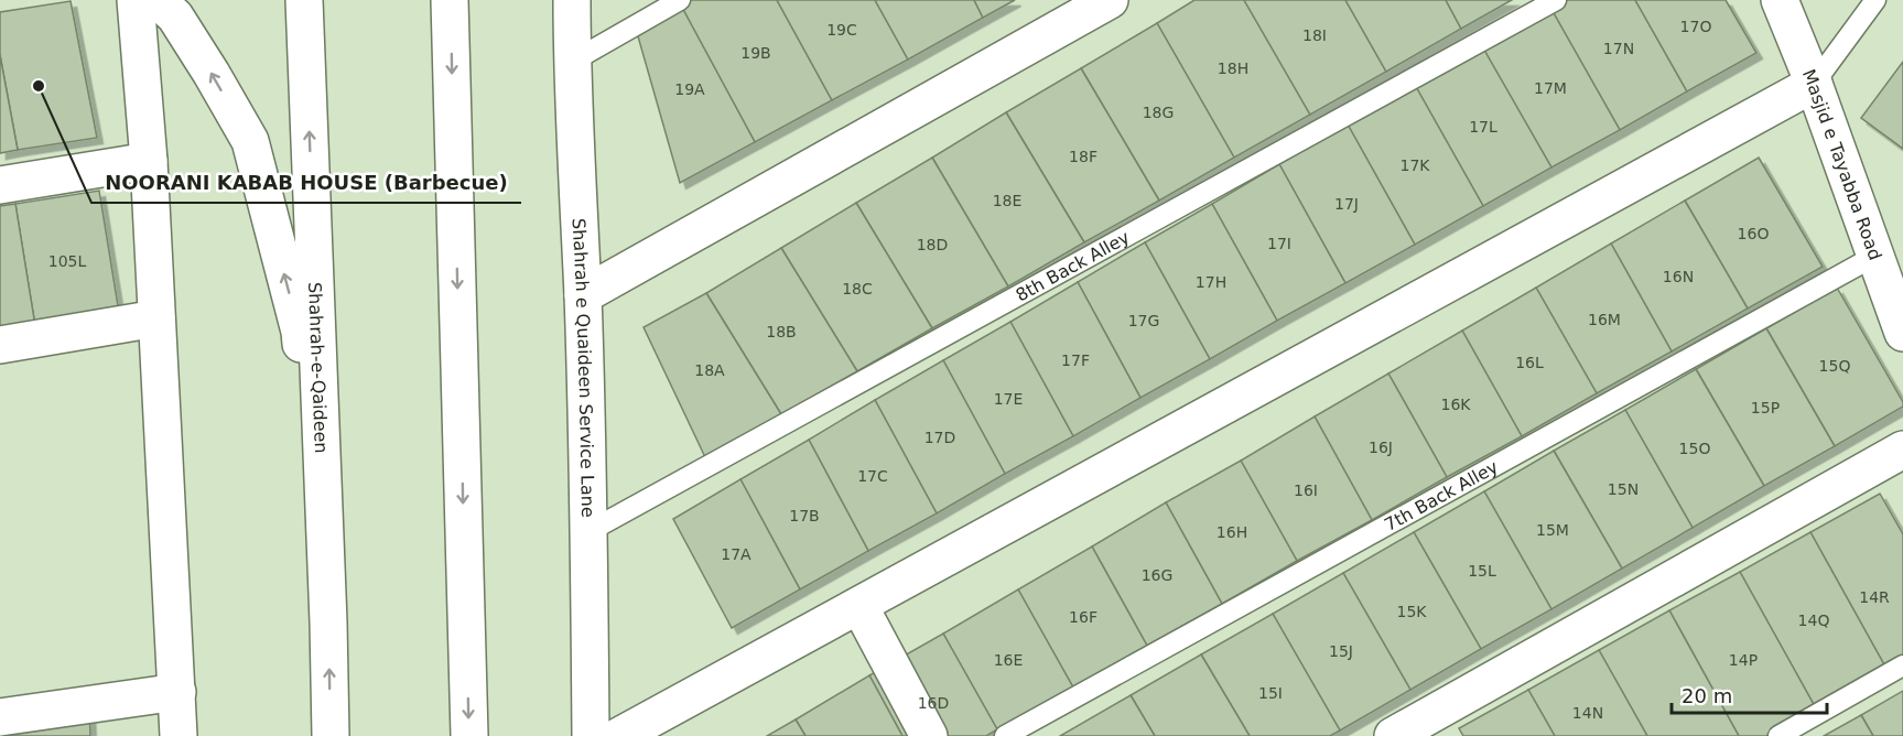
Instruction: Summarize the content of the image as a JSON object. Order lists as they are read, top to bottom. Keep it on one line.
{"streets":{"street":["Masjid e Tayabba Road","Shahrah-e-Qaideen","Shahrah e Quaideen Service Lane"],"lane":["8th Back Alley","7th Back Alley"]},"crossings":[["Masjid e Tayabba Road","7th Back Alley"],["8th Back Alley","Shahrah e Quaideen Service Lane"]],"places":["NOORANI KABAB HOUSE (Barbecue)"],"house_numbers":["17O","19C","18I","17N","19B","18H","17M","19A","18G","17L","18F","17K","18E","17J","16O","17I","18D","105L","16N","17H","18C","16M","17G","18B","17F","16L","15Q","18A","17E","16K","15P","17D","16J","15O","17C","15N","16I","17B","15M","16H","17A","15L","16G","14R","15K","16F","14Q","15J","16E","14P","15I","16D","14N"],"scale_bar":"20 m"}
